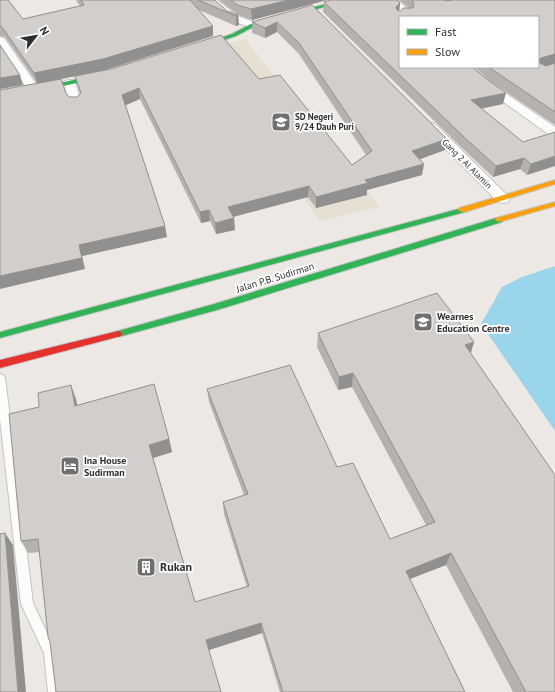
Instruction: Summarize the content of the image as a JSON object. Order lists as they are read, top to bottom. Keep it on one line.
{"streets":{"street":["Gang 2 Al Alamin","Jalan P.B. Sudirman"]},"crossings":[["Gang 2 Al Alamin","Jalan P.B. Sudirman"]],"places":{"school or university":["SD Negeri 9/24 Dauh Puri","Wearnes Education Centre"],"hotel":["Ina House Sudirman"],"building":["Rukan"]},"legend":["Fast","Slow"],"north":"top right"}
